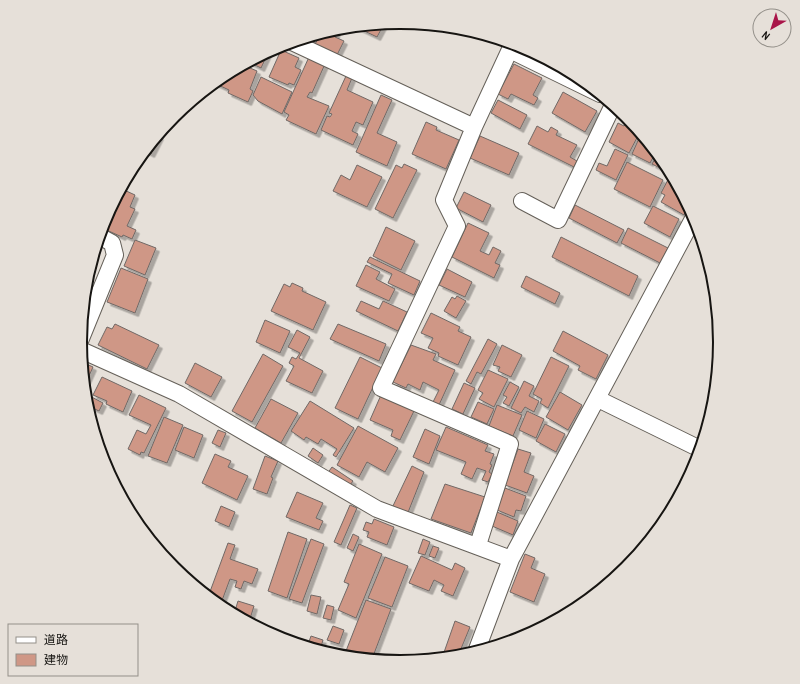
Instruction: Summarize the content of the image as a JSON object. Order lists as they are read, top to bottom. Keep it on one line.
{"legend":["道路","建物"],"north":"bottom left"}
